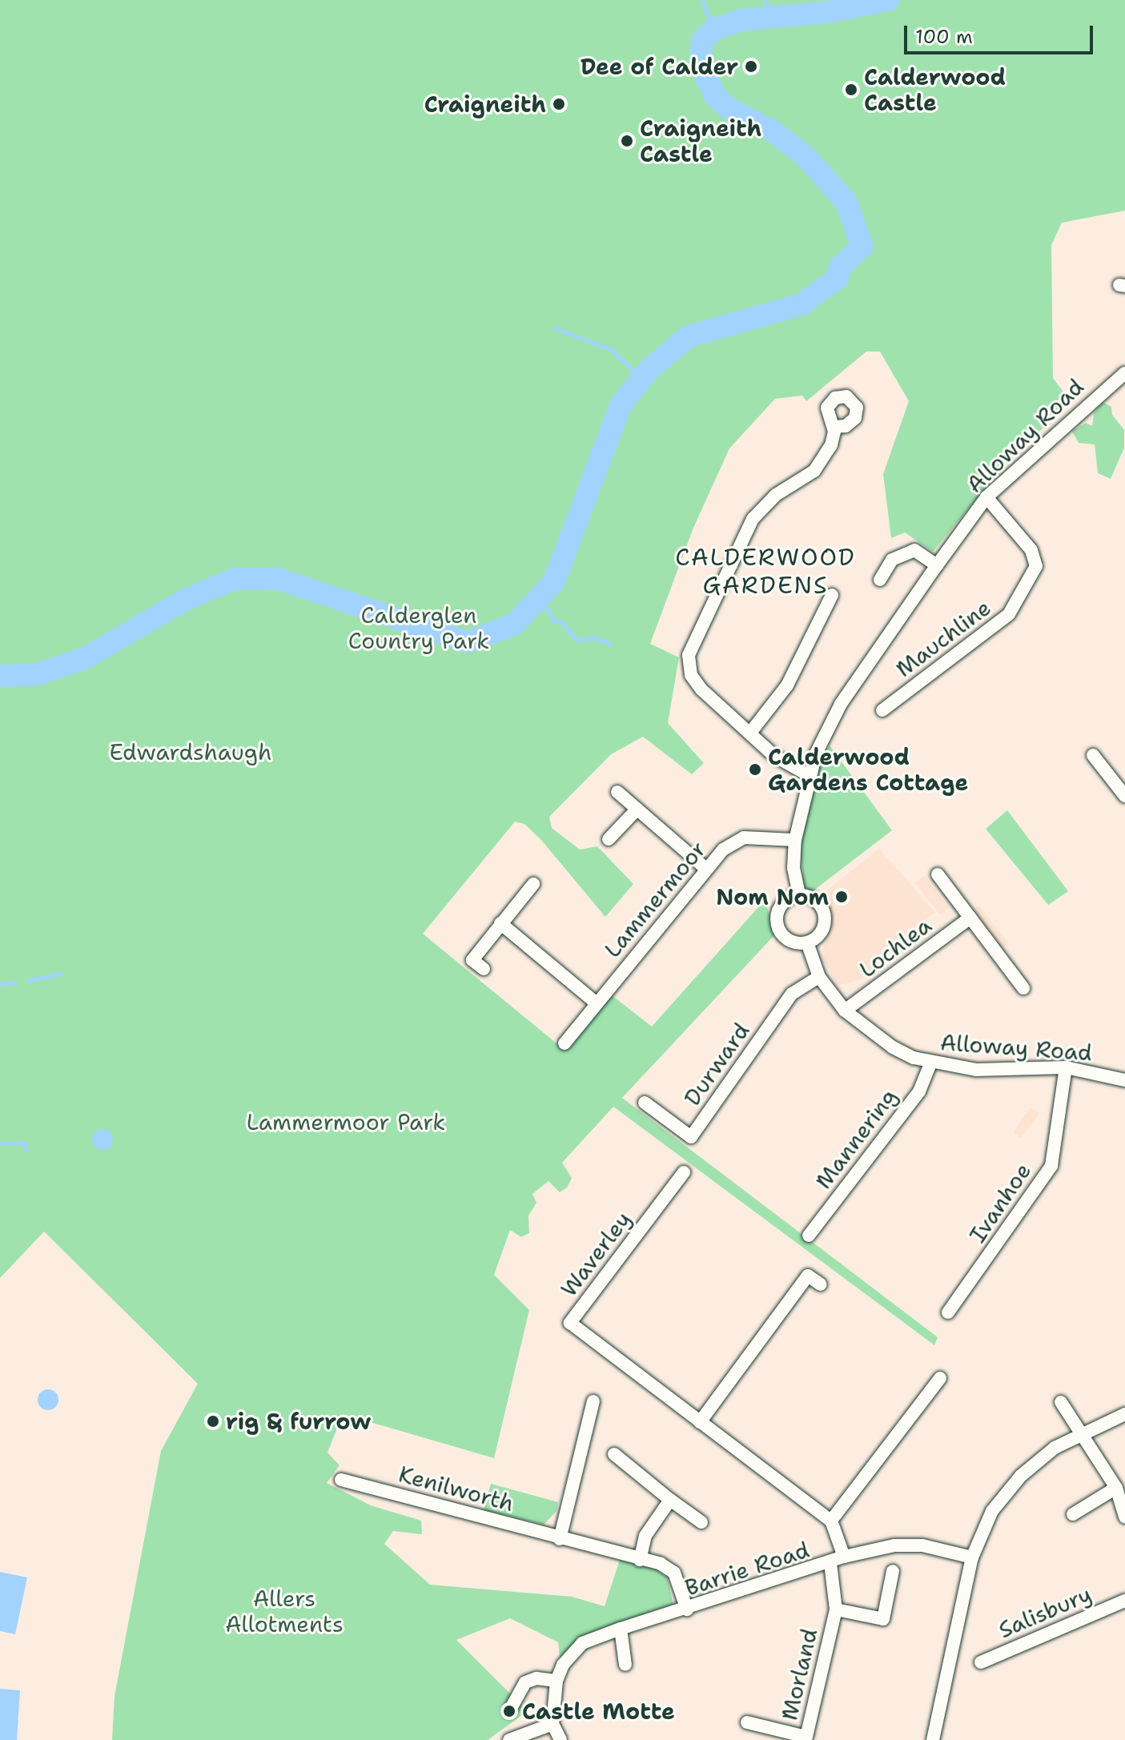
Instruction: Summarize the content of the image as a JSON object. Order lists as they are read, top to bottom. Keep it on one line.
{"streets":{"street":["Alloway Road","Mauchline","Lammermoor","Lochlea","Durward","Mannering","Ivanhoe","Waverley","Kenilworth","Barrie Road","Salisbury","Morland"]},"crossings":[["Alloway Road","Mauchline"],["Alloway Road","Lammermoor"],["Alloway Road","Lochlea"],["Alloway Road","Durward"],["Alloway Road","Mannering"],["Alloway Road","Ivanhoe"],["Kenilworth","Barrie Road"],["Barrie Road","Morland"]],"districts":["CALDERWOOD GARDENS"],"parks":["Calderglen Country Park","Edwardshaugh","Lammermoor Park","Allers Allotments"],"places":["Dee of Calder","Calderwood Castle","Craigneith","Craigneith Castle","Calderwood Gardens Cottage","Nom Nom","rig & furrow","Castle Motte"],"scale_bar":"100 m"}
